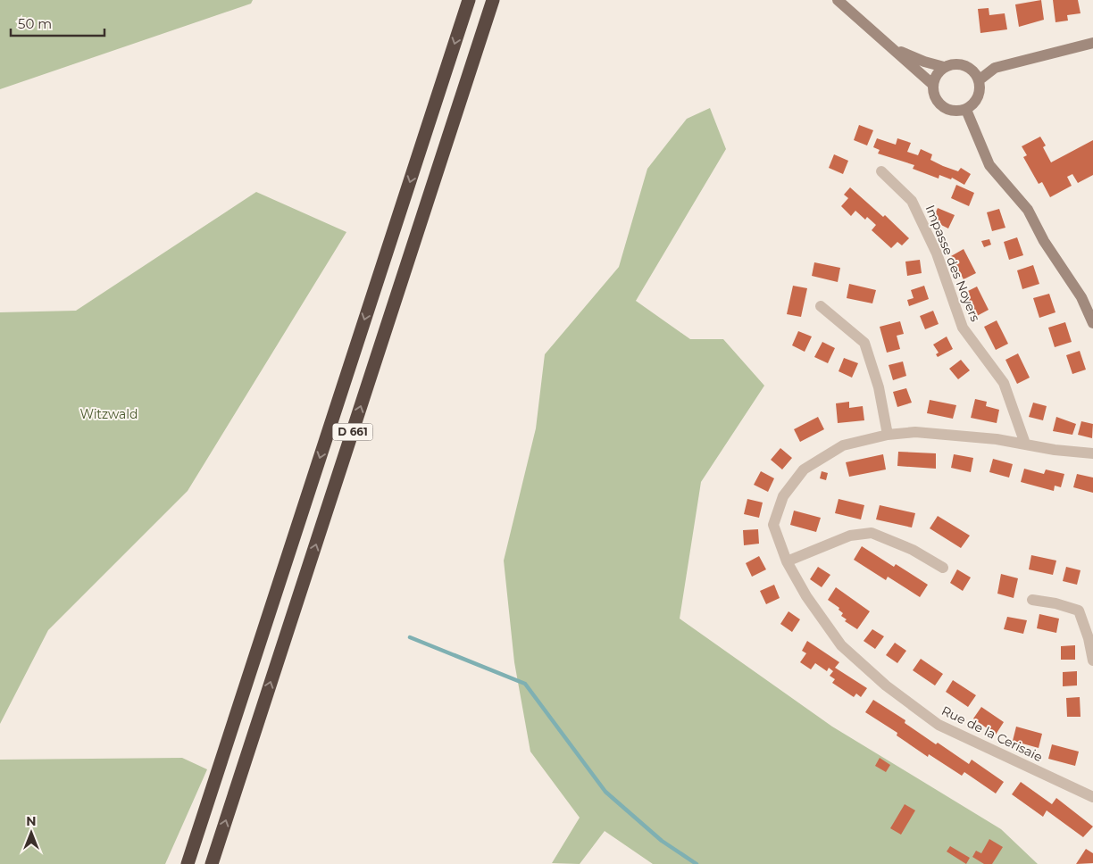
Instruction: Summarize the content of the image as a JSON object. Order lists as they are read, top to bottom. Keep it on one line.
{"streets":{"highway":["D 661"],"street":["Impasse des Noyers","Rue de la Cerisaie"]},"crossings":[["Impasse des Noyers","Rue de la Cerisaie"]],"parks":["Witzwald"],"scale_bar":"50 m","north":"top"}
